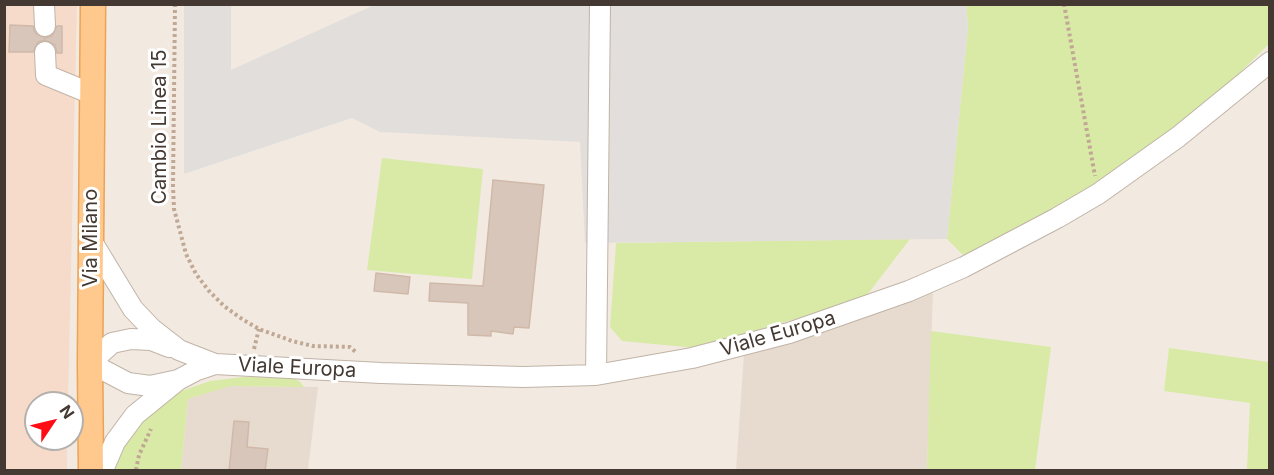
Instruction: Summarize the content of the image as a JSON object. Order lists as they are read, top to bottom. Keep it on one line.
{"streets":{"main road":["Via Milano"],"street":["Viale Europa"],"path":["Cambio Linea 15"]},"crossings":[["Cambio Linea 15","Viale Europa"],["Via Milano","Viale Europa"]],"north":"top right"}
